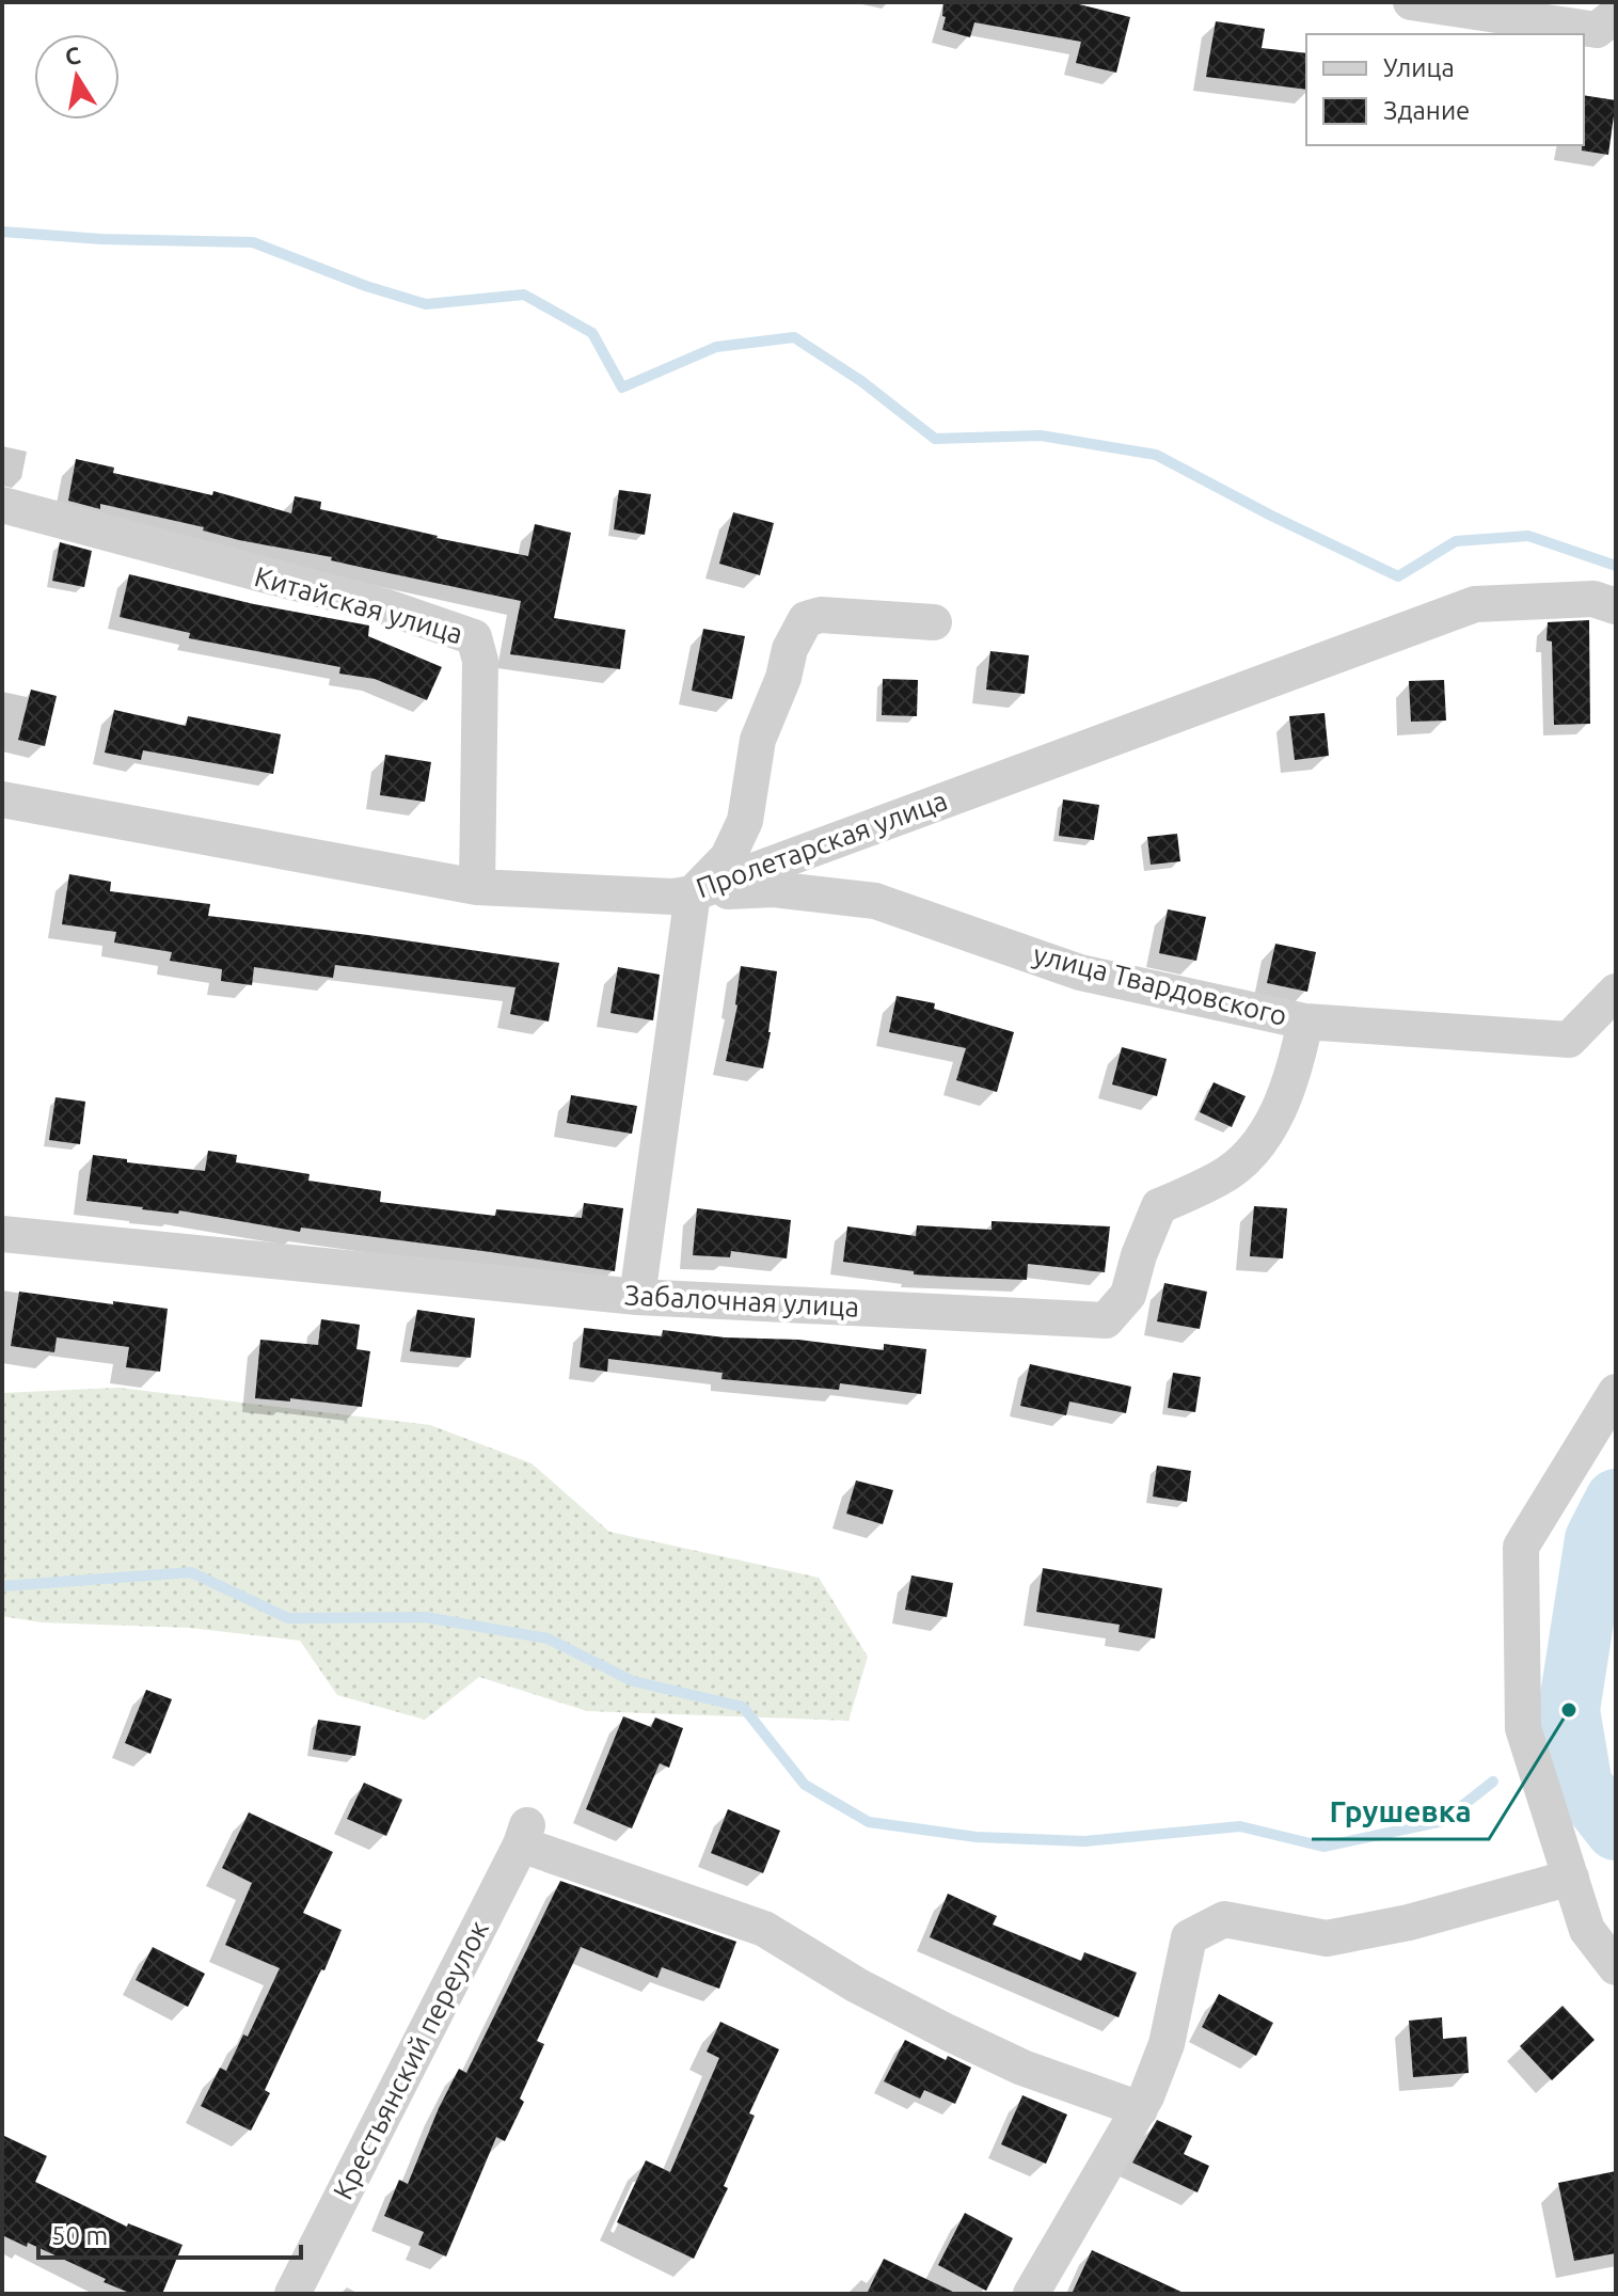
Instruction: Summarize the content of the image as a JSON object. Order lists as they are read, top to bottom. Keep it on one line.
{"streets":{"street":["Китайская улица","Пролетарская улица","улица Твардовского","Забалочная улица","Крестьянский переулок"]},"crossings":[["Китайская улица","Пролетарская улица"],["Пролетарская улица","улица Твардовского"],["улица Твардовского","Забалочная улица"]],"places":["Грушевка"],"legend":["Улица","Здание"],"scale_bar":"50 m","north":"top"}
